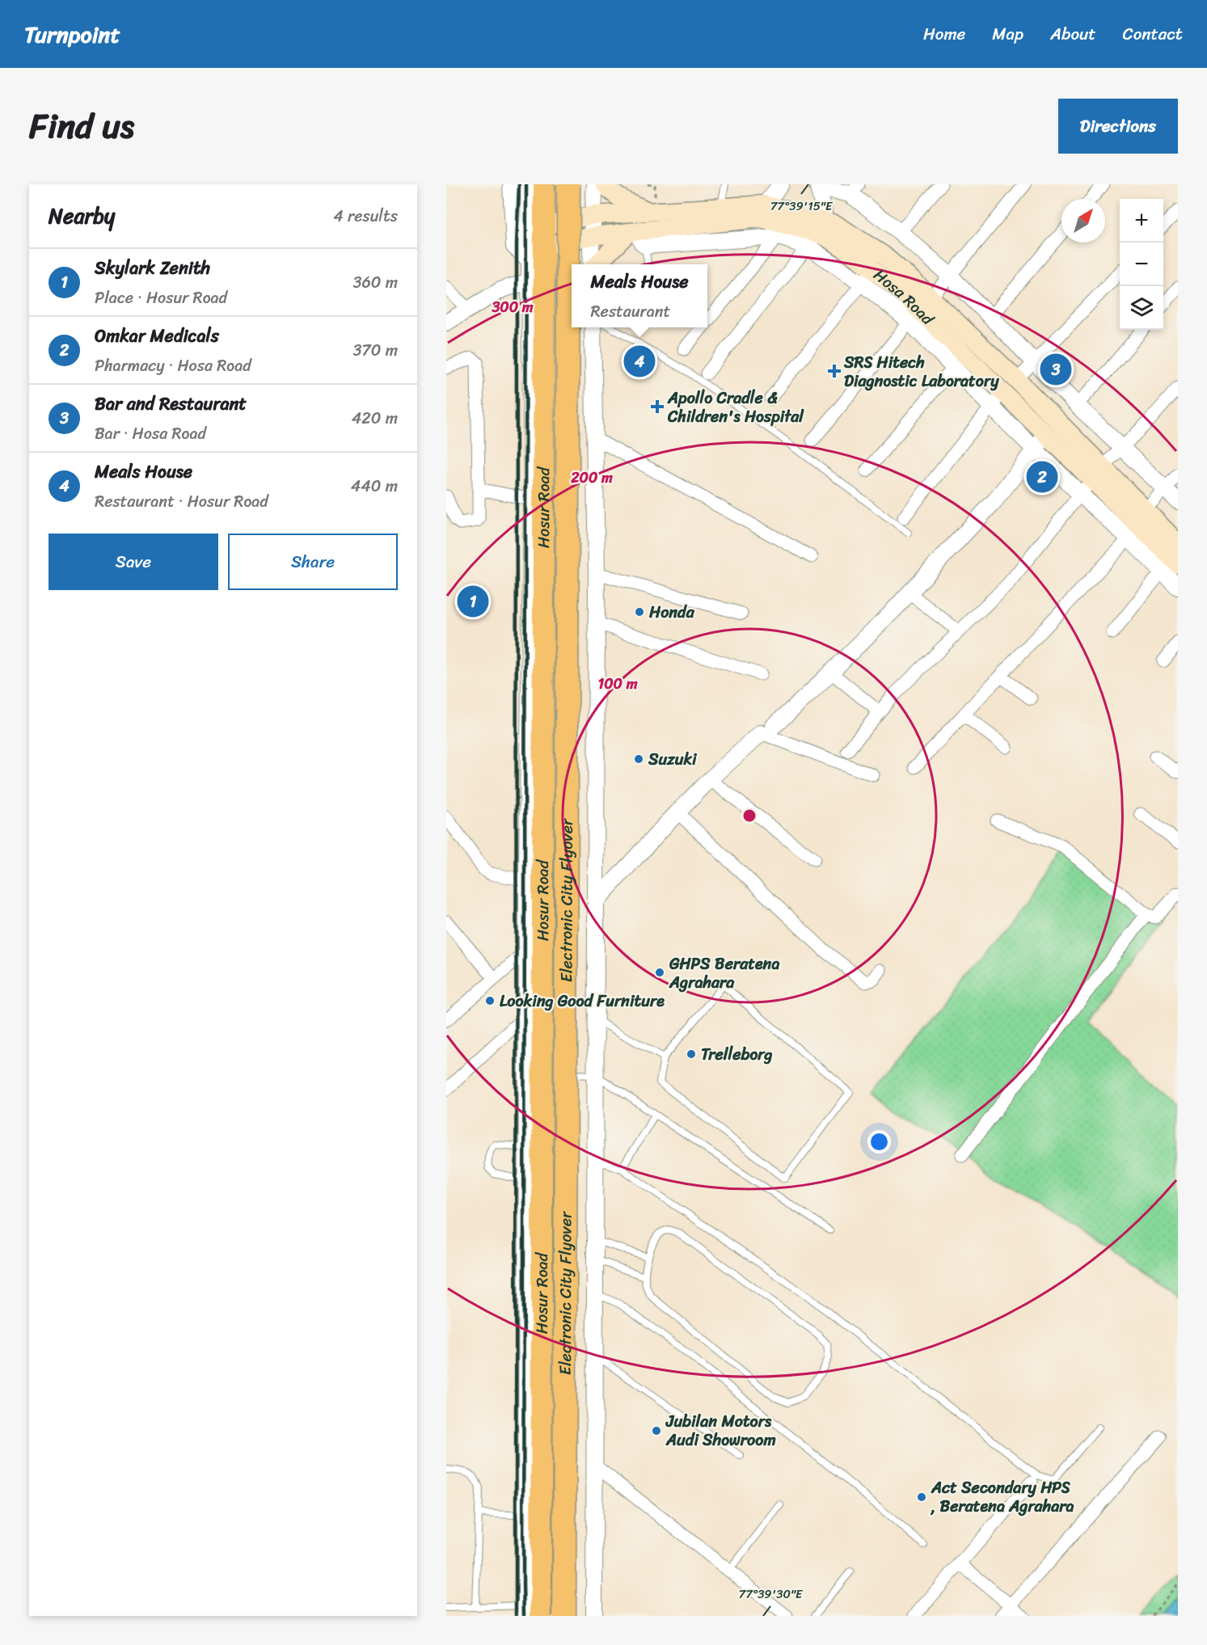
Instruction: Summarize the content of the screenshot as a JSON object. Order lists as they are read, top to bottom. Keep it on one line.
{"streets":{"highway":["Hosur Road","Electronic City Flyover"],"main road":["Hosa Road"]},"crossings":[["Hosa Road","Hosur Road"]],"places":{"health":["SRS Hitech Diagnostic Laboratory","Apollo Cradle & Children's Hospital"],"other":["Honda","Suzuki","GHPS Beratena Agrahara","Looking Good Furniture","Trelleborg","Jubilan Motors Audi Showroom","Act Secondary HPS , Beratena Agrahara"]},"north":"top right","page":{"header":"Turnpoint","nav":["Home","Map","About","Contact"],"title":"Find us","buttons":["Directions",["Save","Share"]],"heading":["Nearby","4 results"],"map_buttons":["+","−"],"list":[{"mark":"1","name":"Skylark Zenith","note":"Place · Hosur Road","value":"360 m"},{"mark":"2","name":"Omkar Medicals","note":"Pharmacy · Hosa Road","value":"370 m"},{"mark":"3","name":"Bar and Restaurant","note":"Bar · Hosa Road","value":"420 m"},{"mark":"4","name":"Meals House","note":"Restaurant · Hosur Road","value":"440 m"}],"popup":["Meals House","Restaurant"],"pins":["4","3","2","1"]},"coordinates":["77°39'15\"E","77°39'30\"E"],"rings":["300 m","200 m","100 m"]}
